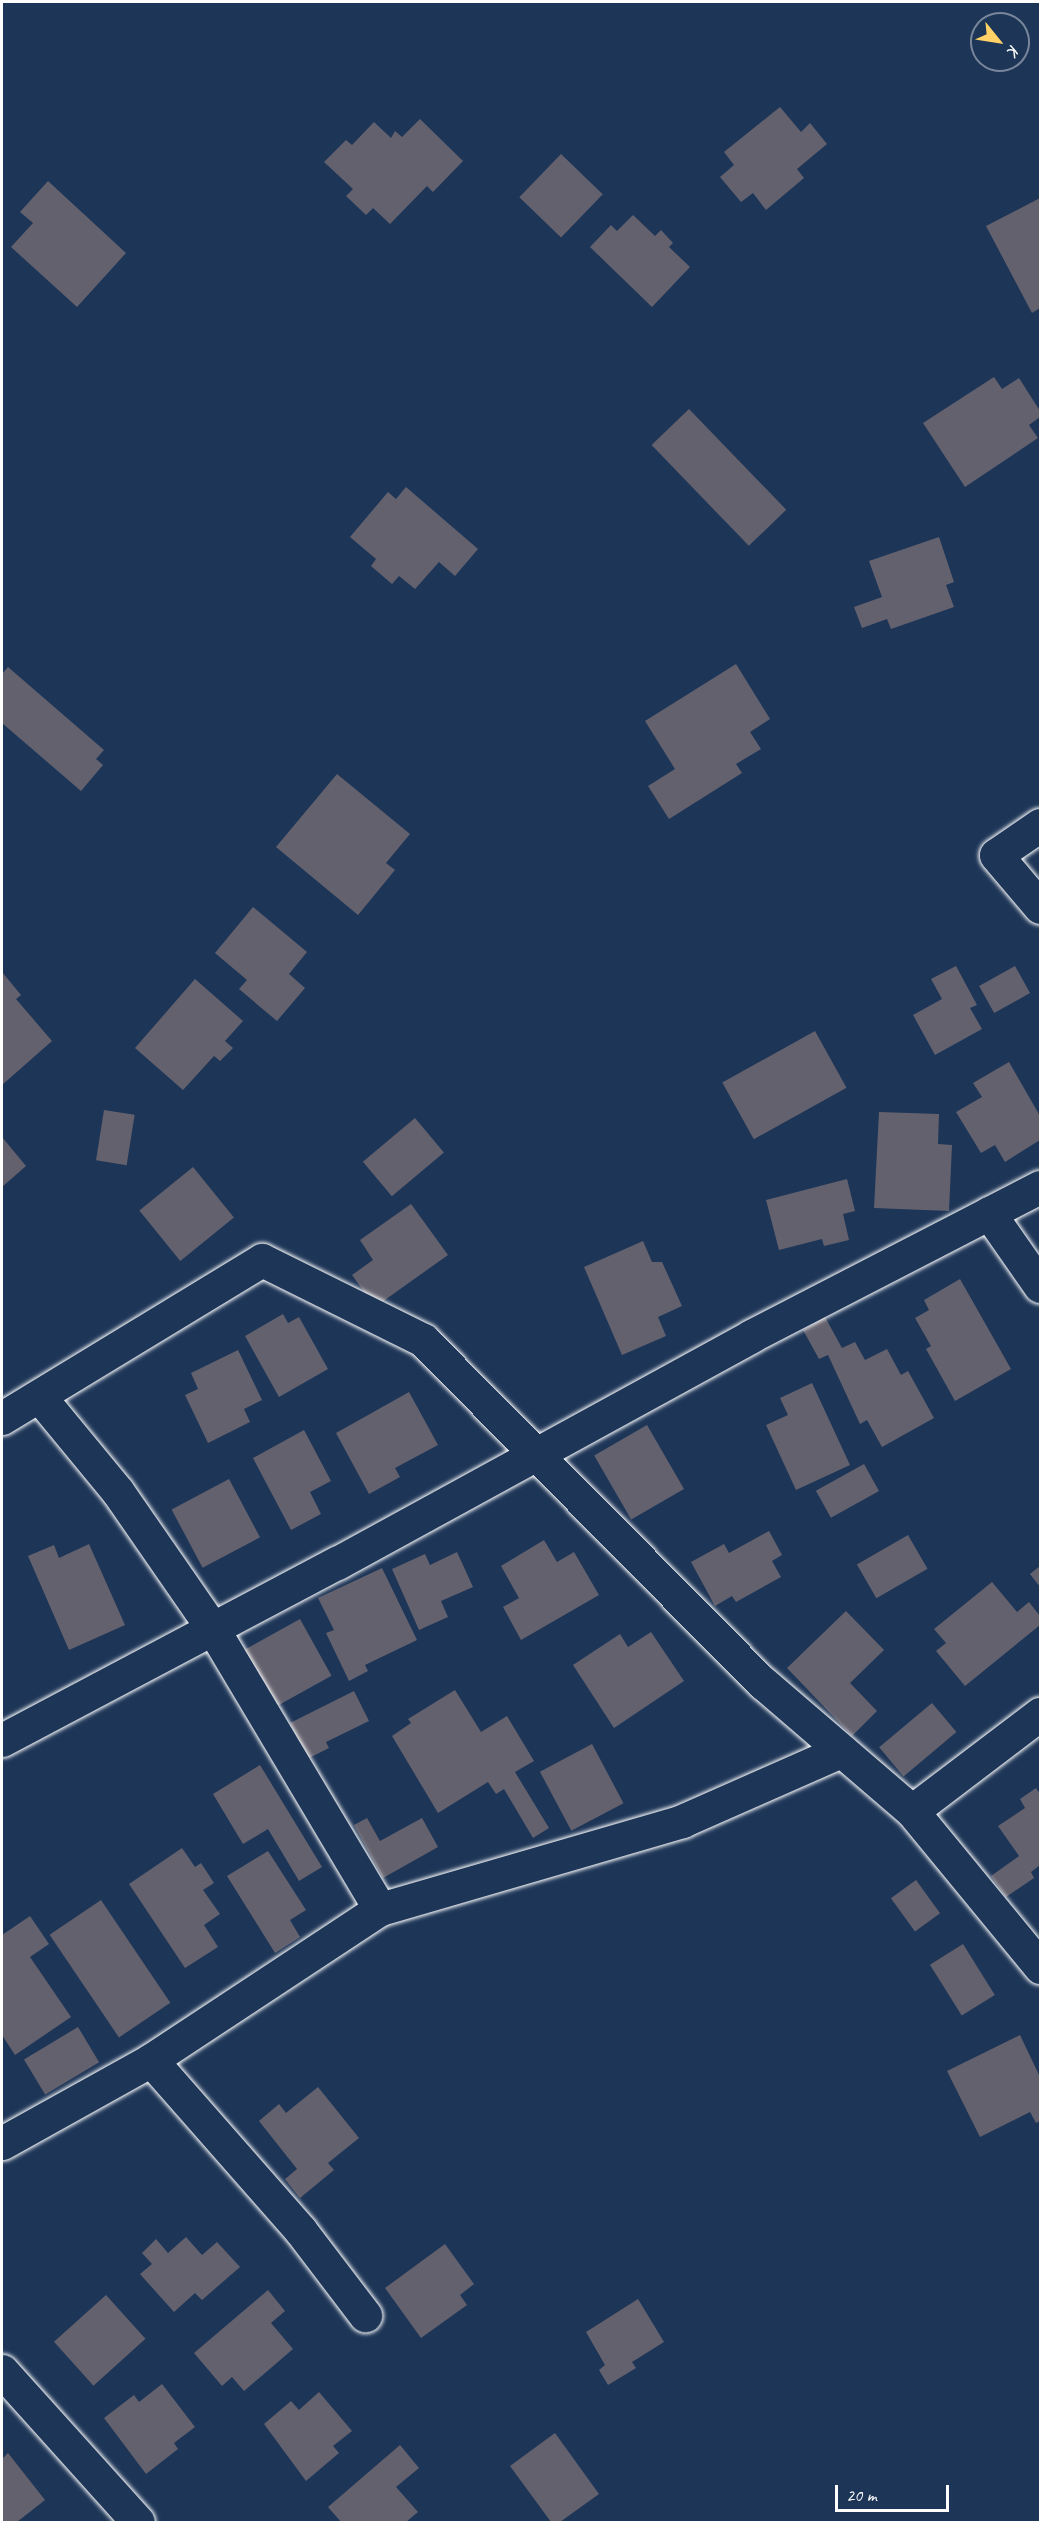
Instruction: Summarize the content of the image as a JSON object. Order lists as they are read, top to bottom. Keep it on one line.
{"scale_bar":"20 m","north":"bottom right"}
